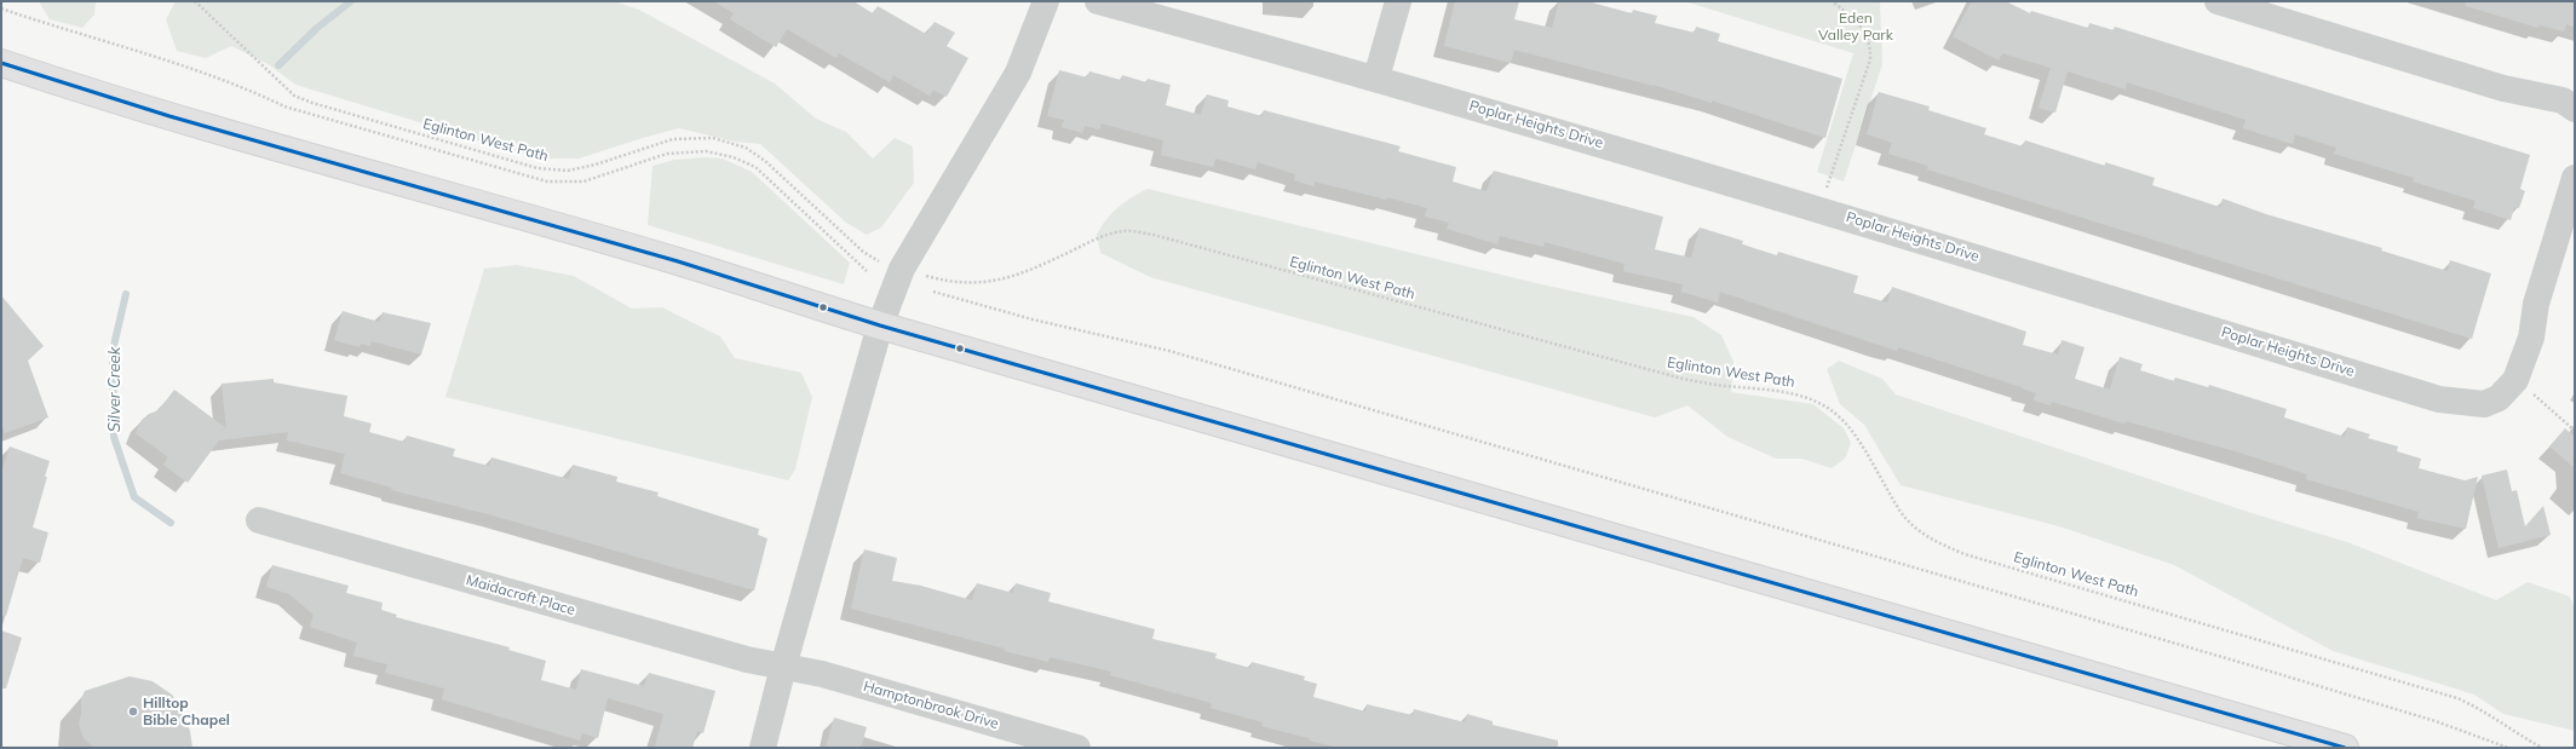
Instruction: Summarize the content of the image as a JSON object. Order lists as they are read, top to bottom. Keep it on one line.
{"streets":{"street":["Poplar Heights Drive","Maidacroft Place","Hamptonbrook Drive"],"path":["Eglinton West Path"]},"crossings":[["Maidacroft Place","Hamptonbrook Drive"]],"water":["Silver Creek"],"parks":["Eden Valley Park"],"places":["Hilltop Bible Chapel"]}
